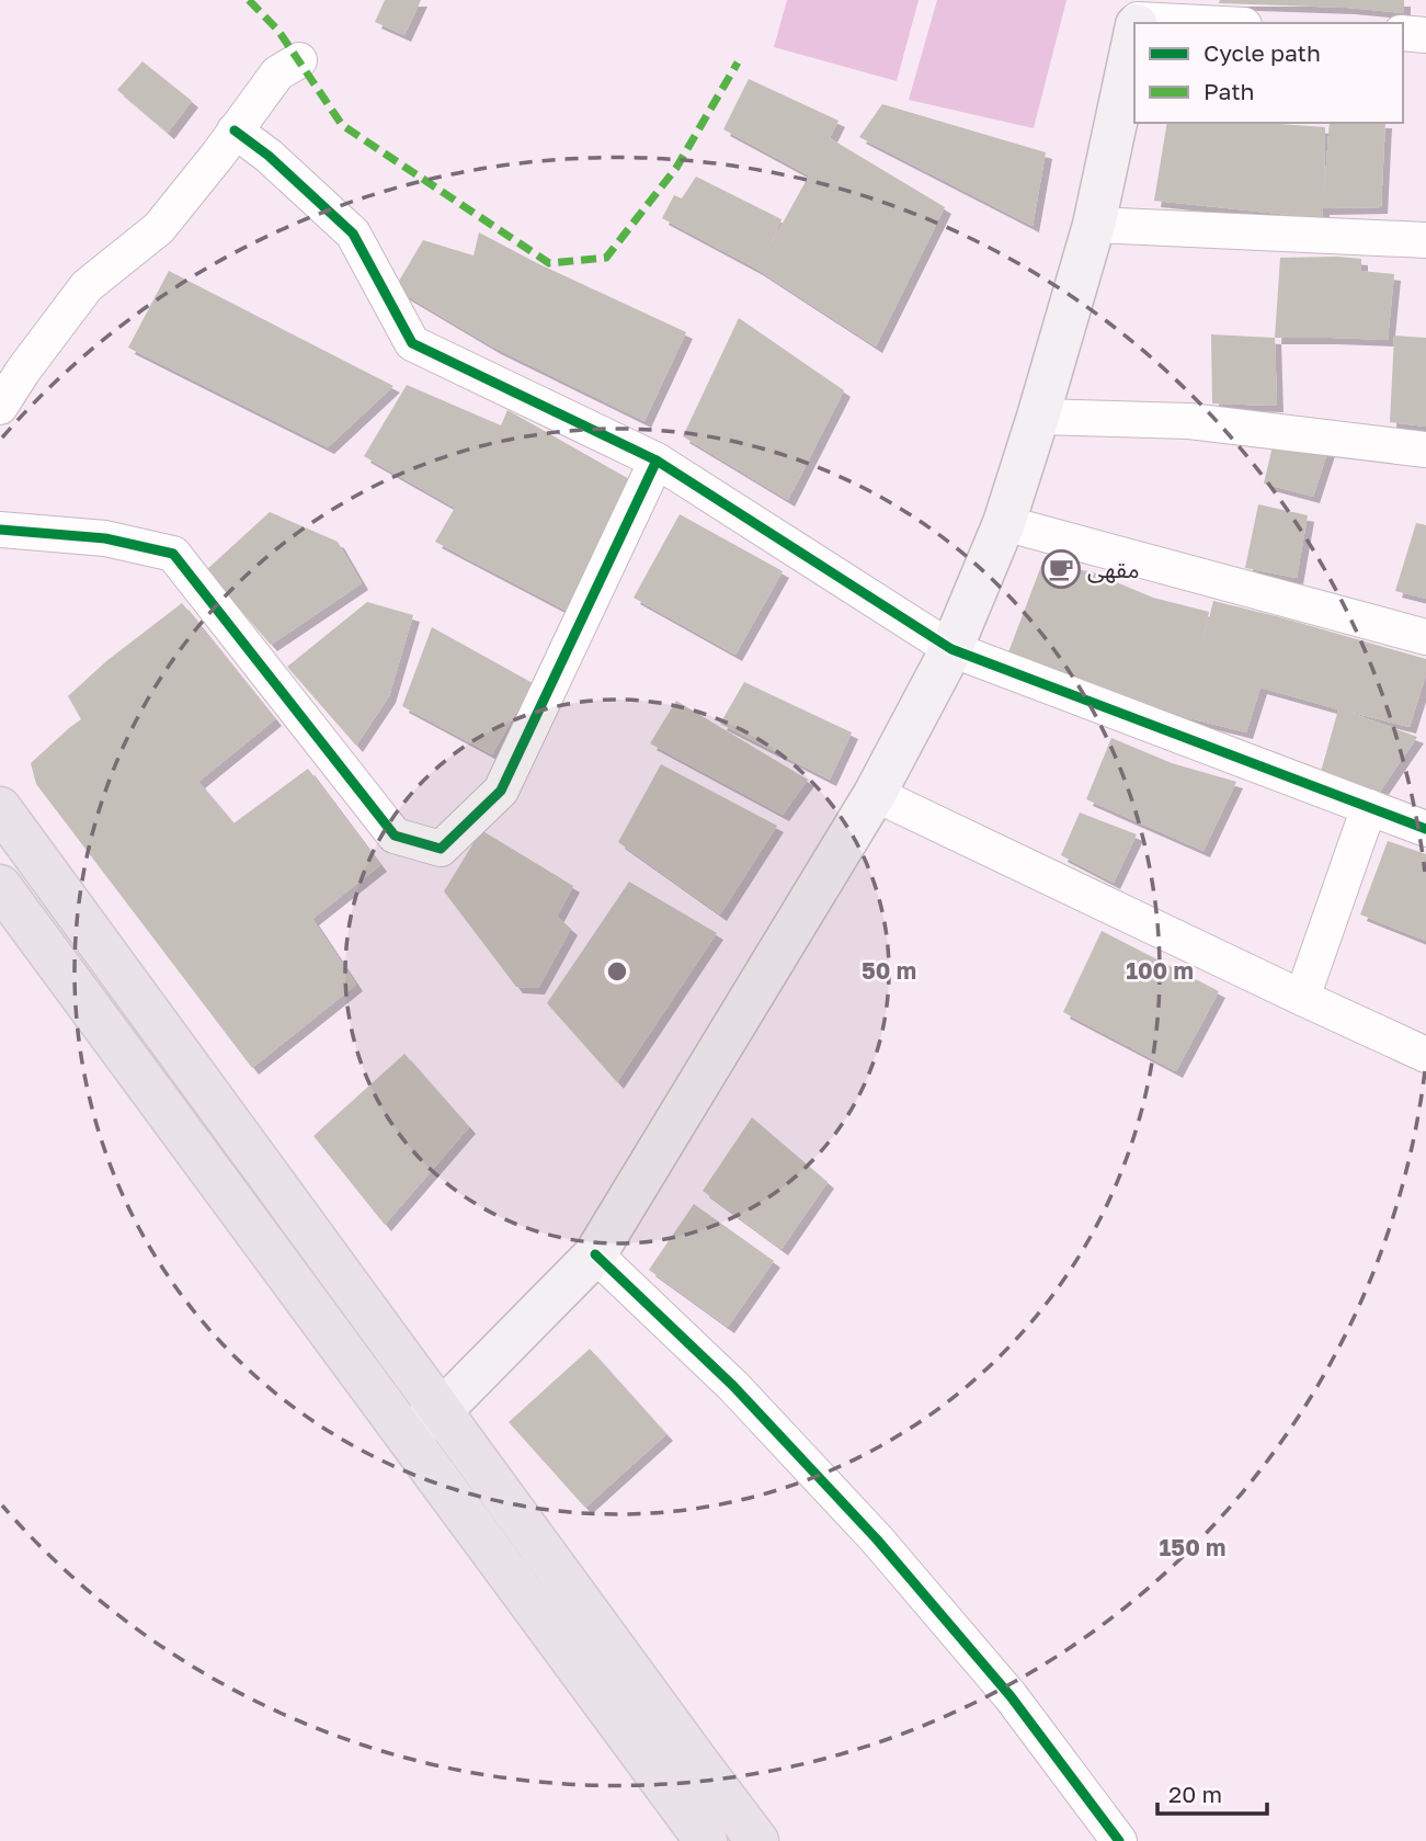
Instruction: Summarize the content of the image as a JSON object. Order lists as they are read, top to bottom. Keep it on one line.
{"places":{"cafe":["مقهى"]},"legend":["Cycle path","Path"],"scale_bar":"20 m","rings":["50 m","100 m","150 m"]}
